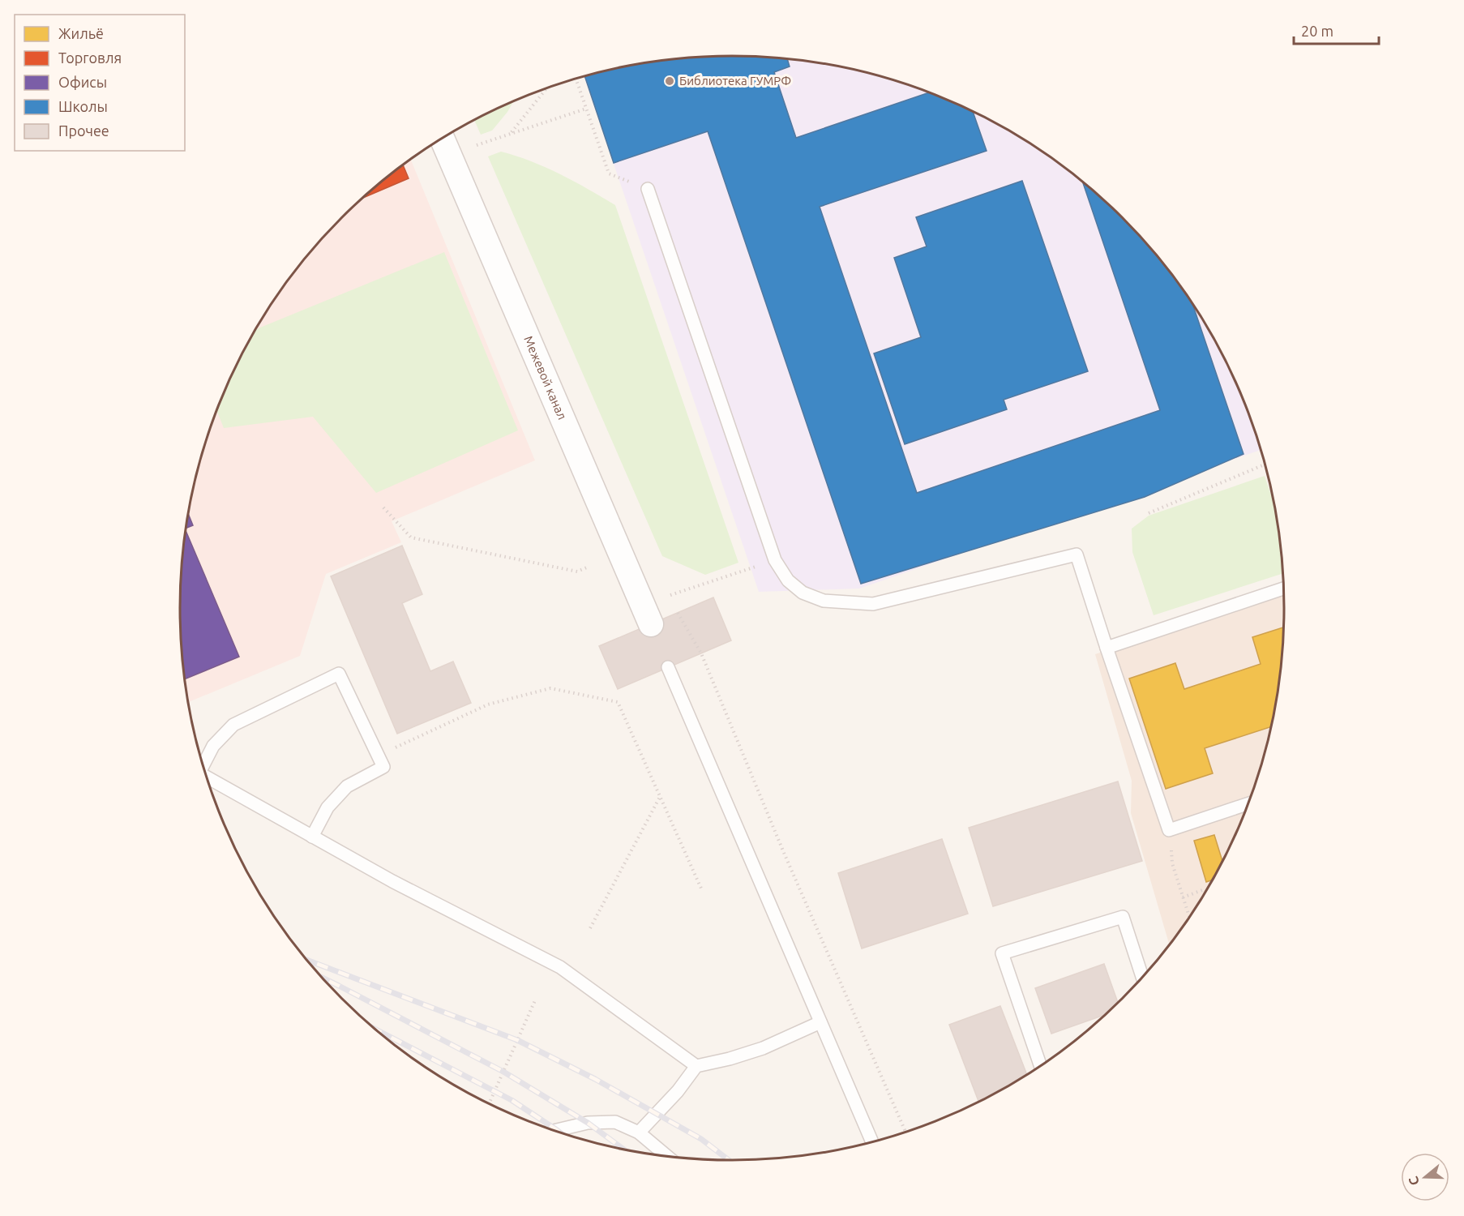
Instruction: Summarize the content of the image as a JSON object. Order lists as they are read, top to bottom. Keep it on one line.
{"streets":{"street":["Межевой канал"]},"places":["Библиотека ГУМРФ"],"legend":["Жильё","Торговля","Офисы","Школы","Прочее"],"scale_bar":"20 m","north":"left"}
